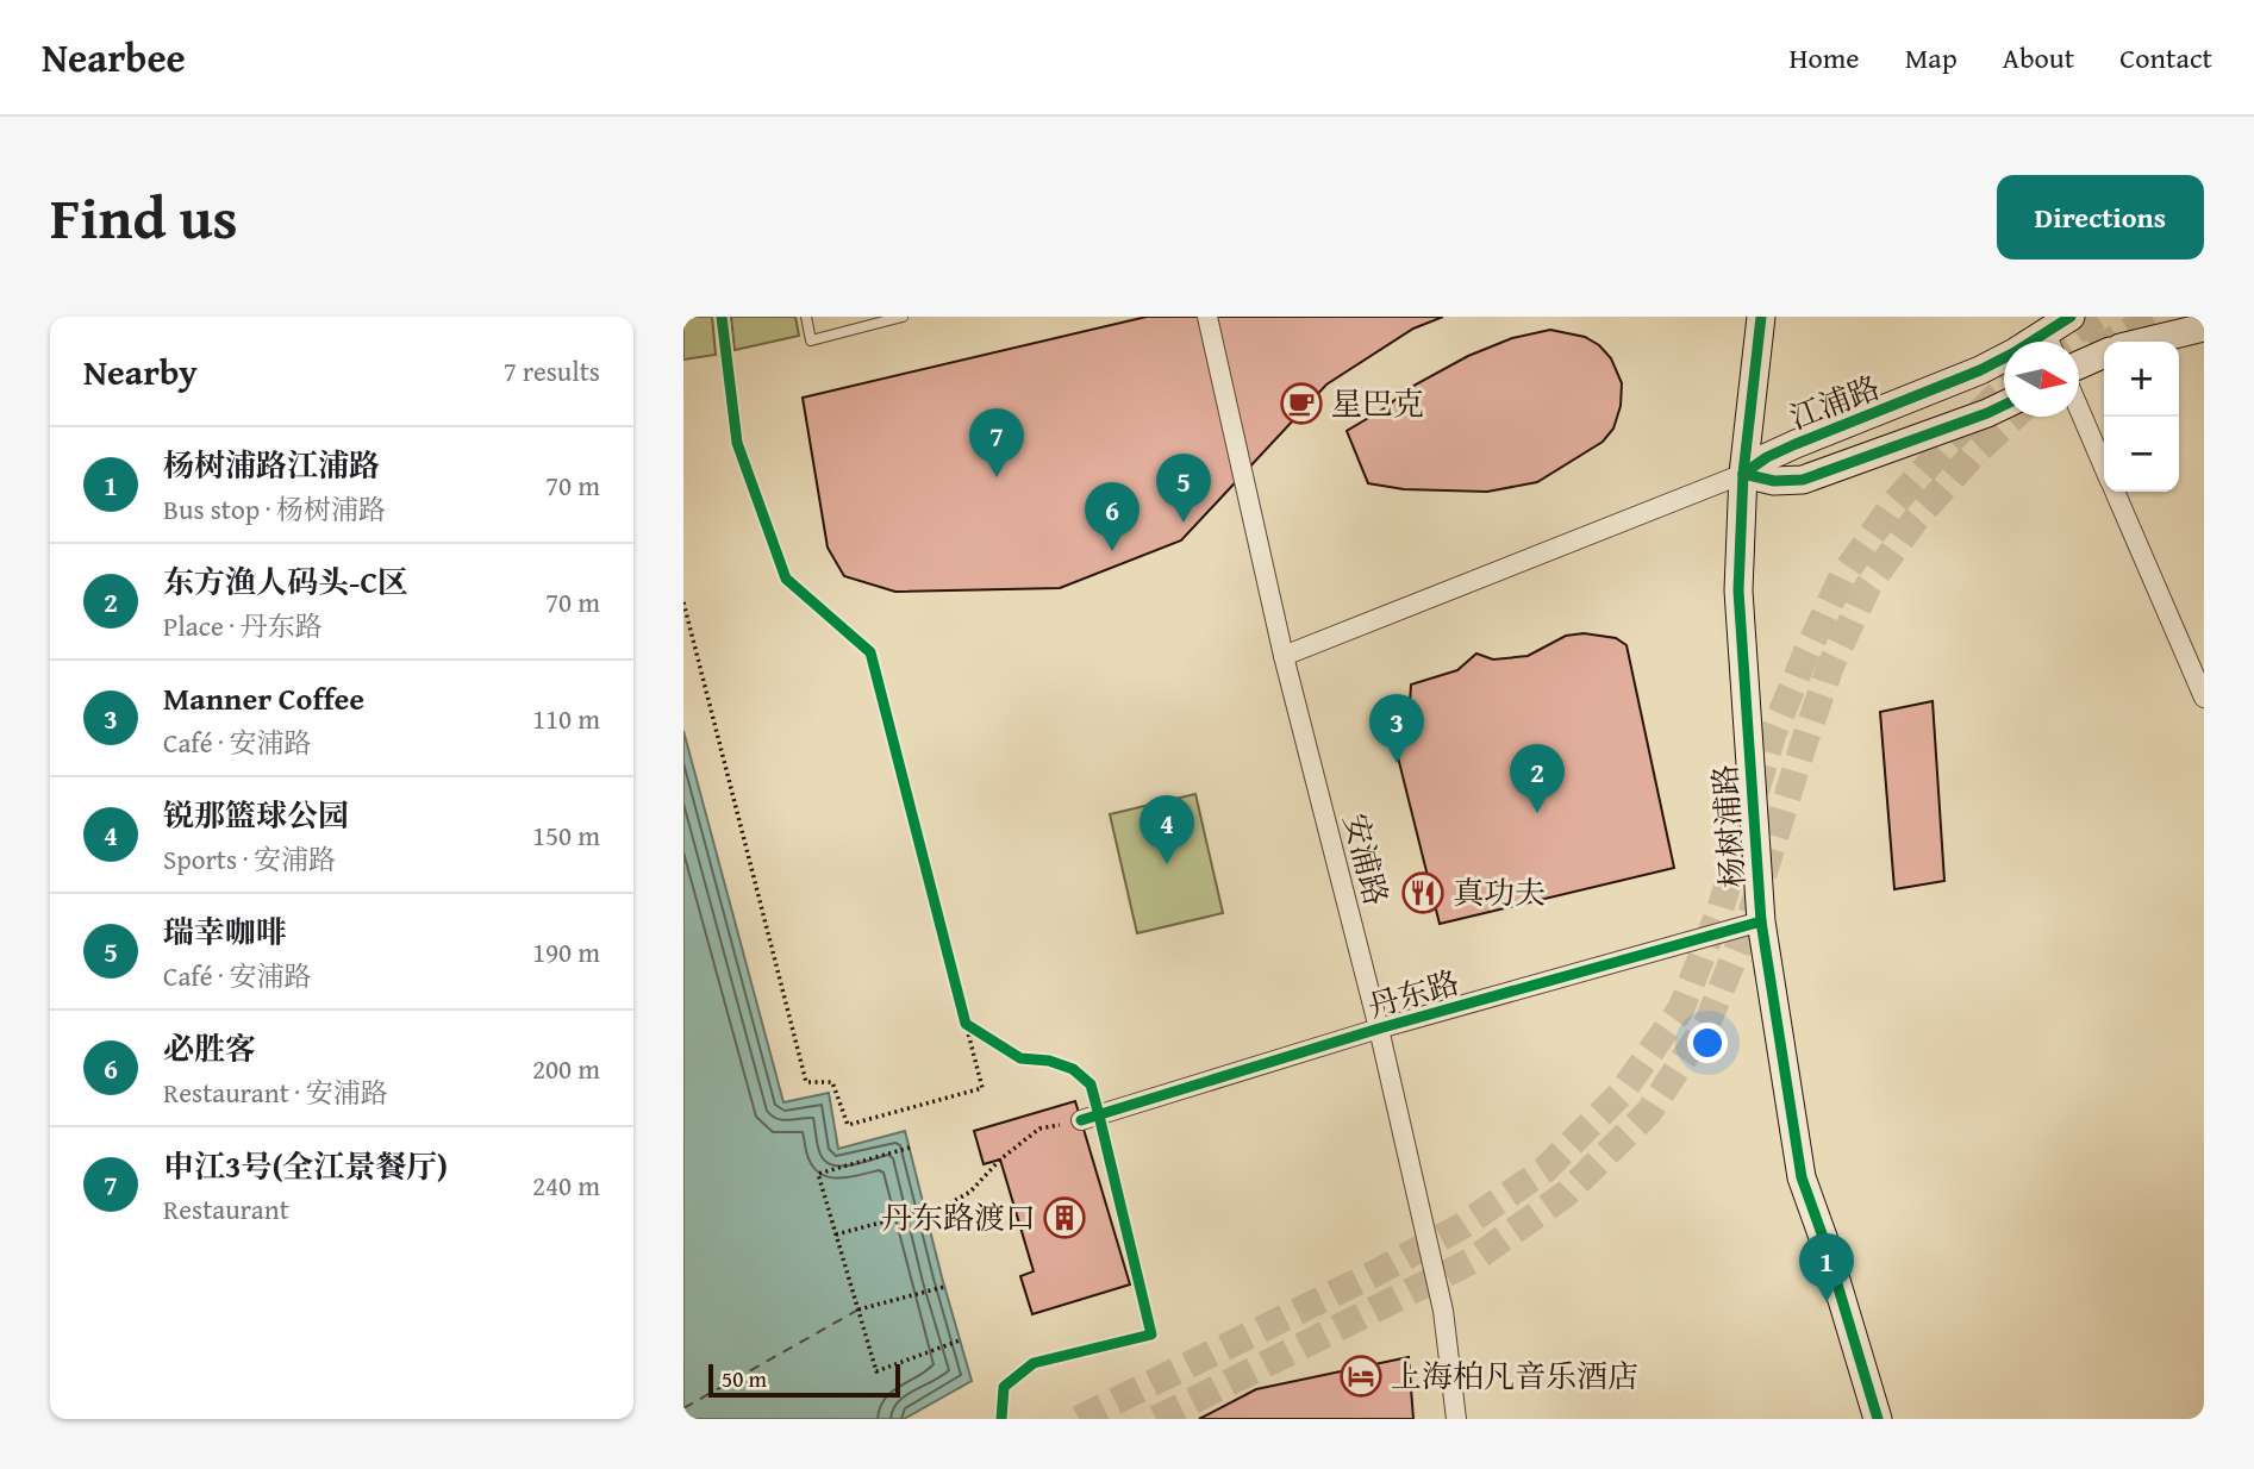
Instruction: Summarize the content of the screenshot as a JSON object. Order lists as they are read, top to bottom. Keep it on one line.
{"streets":{"main road":["江浦路","杨树浦路"],"street":["安浦路","丹东路"]},"crossings":[["江浦路","杨树浦路"],["江浦路","安浦路"],["杨树浦路","丹东路"],["安浦路","丹东路"]],"places":{"cafe":["星巴克"],"restaurant":["真功夫"],"building":["丹东路渡口"],"hotel":["上海柏凡音乐酒店"]},"scale_bar":"50 m","north":"right","page":{"header":"Nearbee","nav":["Home","Map","About","Contact"],"title":"Find us","buttons":"Directions","heading":["Nearby","7 results"],"map_buttons":["+","−"],"pins":["7","5","6","3","2","4","1"],"list":[{"mark":"1","name":"杨树浦路江浦路","note":"Bus stop · 杨树浦路","value":"70 m"},{"mark":"2","name":"东方渔人码头-C区","note":"Place · 丹东路","value":"70 m"},{"mark":"3","name":"Manner Coffee","note":"Café · 安浦路","value":"110 m"},{"mark":"4","name":"锐那篮球公园","note":"Sports · 安浦路","value":"150 m"},{"mark":"5","name":"瑞幸咖啡","note":"Café · 安浦路","value":"190 m"},{"mark":"6","name":"必胜客","note":"Restaurant · 安浦路","value":"200 m"},{"mark":"7","name":"申江3号(全江景餐厅)","note":"Restaurant","value":"240 m"}],"scale":"50 m"}}
